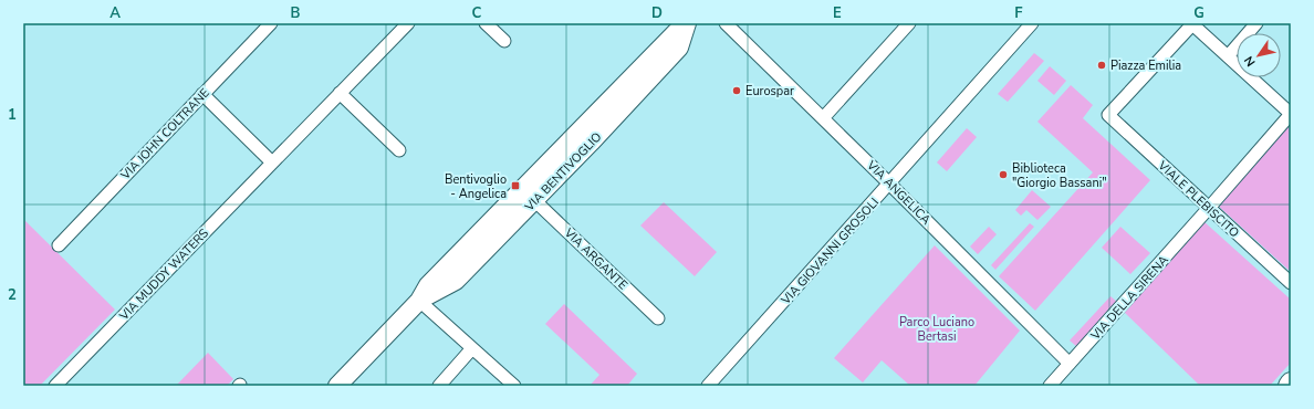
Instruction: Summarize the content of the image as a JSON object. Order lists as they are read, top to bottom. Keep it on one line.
{"streets":{"street":["VIA JOHN COLTRANE","VIA BENTIVOGLIO","VIA ANGELICA","VIALE PLEBISCITO","VIA GIOVANNI GROSOLI","VIA ARGANTE","VIA MUDDY WATERS","VIA DELLA SIRENA"]},"crossings":[["VIA BENTIVOGLIO","VIA ARGANTE"],["VIA ANGELICA","VIA GIOVANNI GROSOLI"],["VIA ANGELICA","VIA DELLA SIRENA"],["VIALE PLEBISCITO","VIA DELLA SIRENA"]],"parks":["Parco Luciano Bertasi"],"places":{"other":["Piazza Emilia","Eurospar","Biblioteca \"Giorgio Bassani\""],"transit":["Bentivoglio - Angelica"]},"north":"bottom left","grid":{"columns":["A","B","C","D","E","F","G"],"rows":["1","2"]}}
